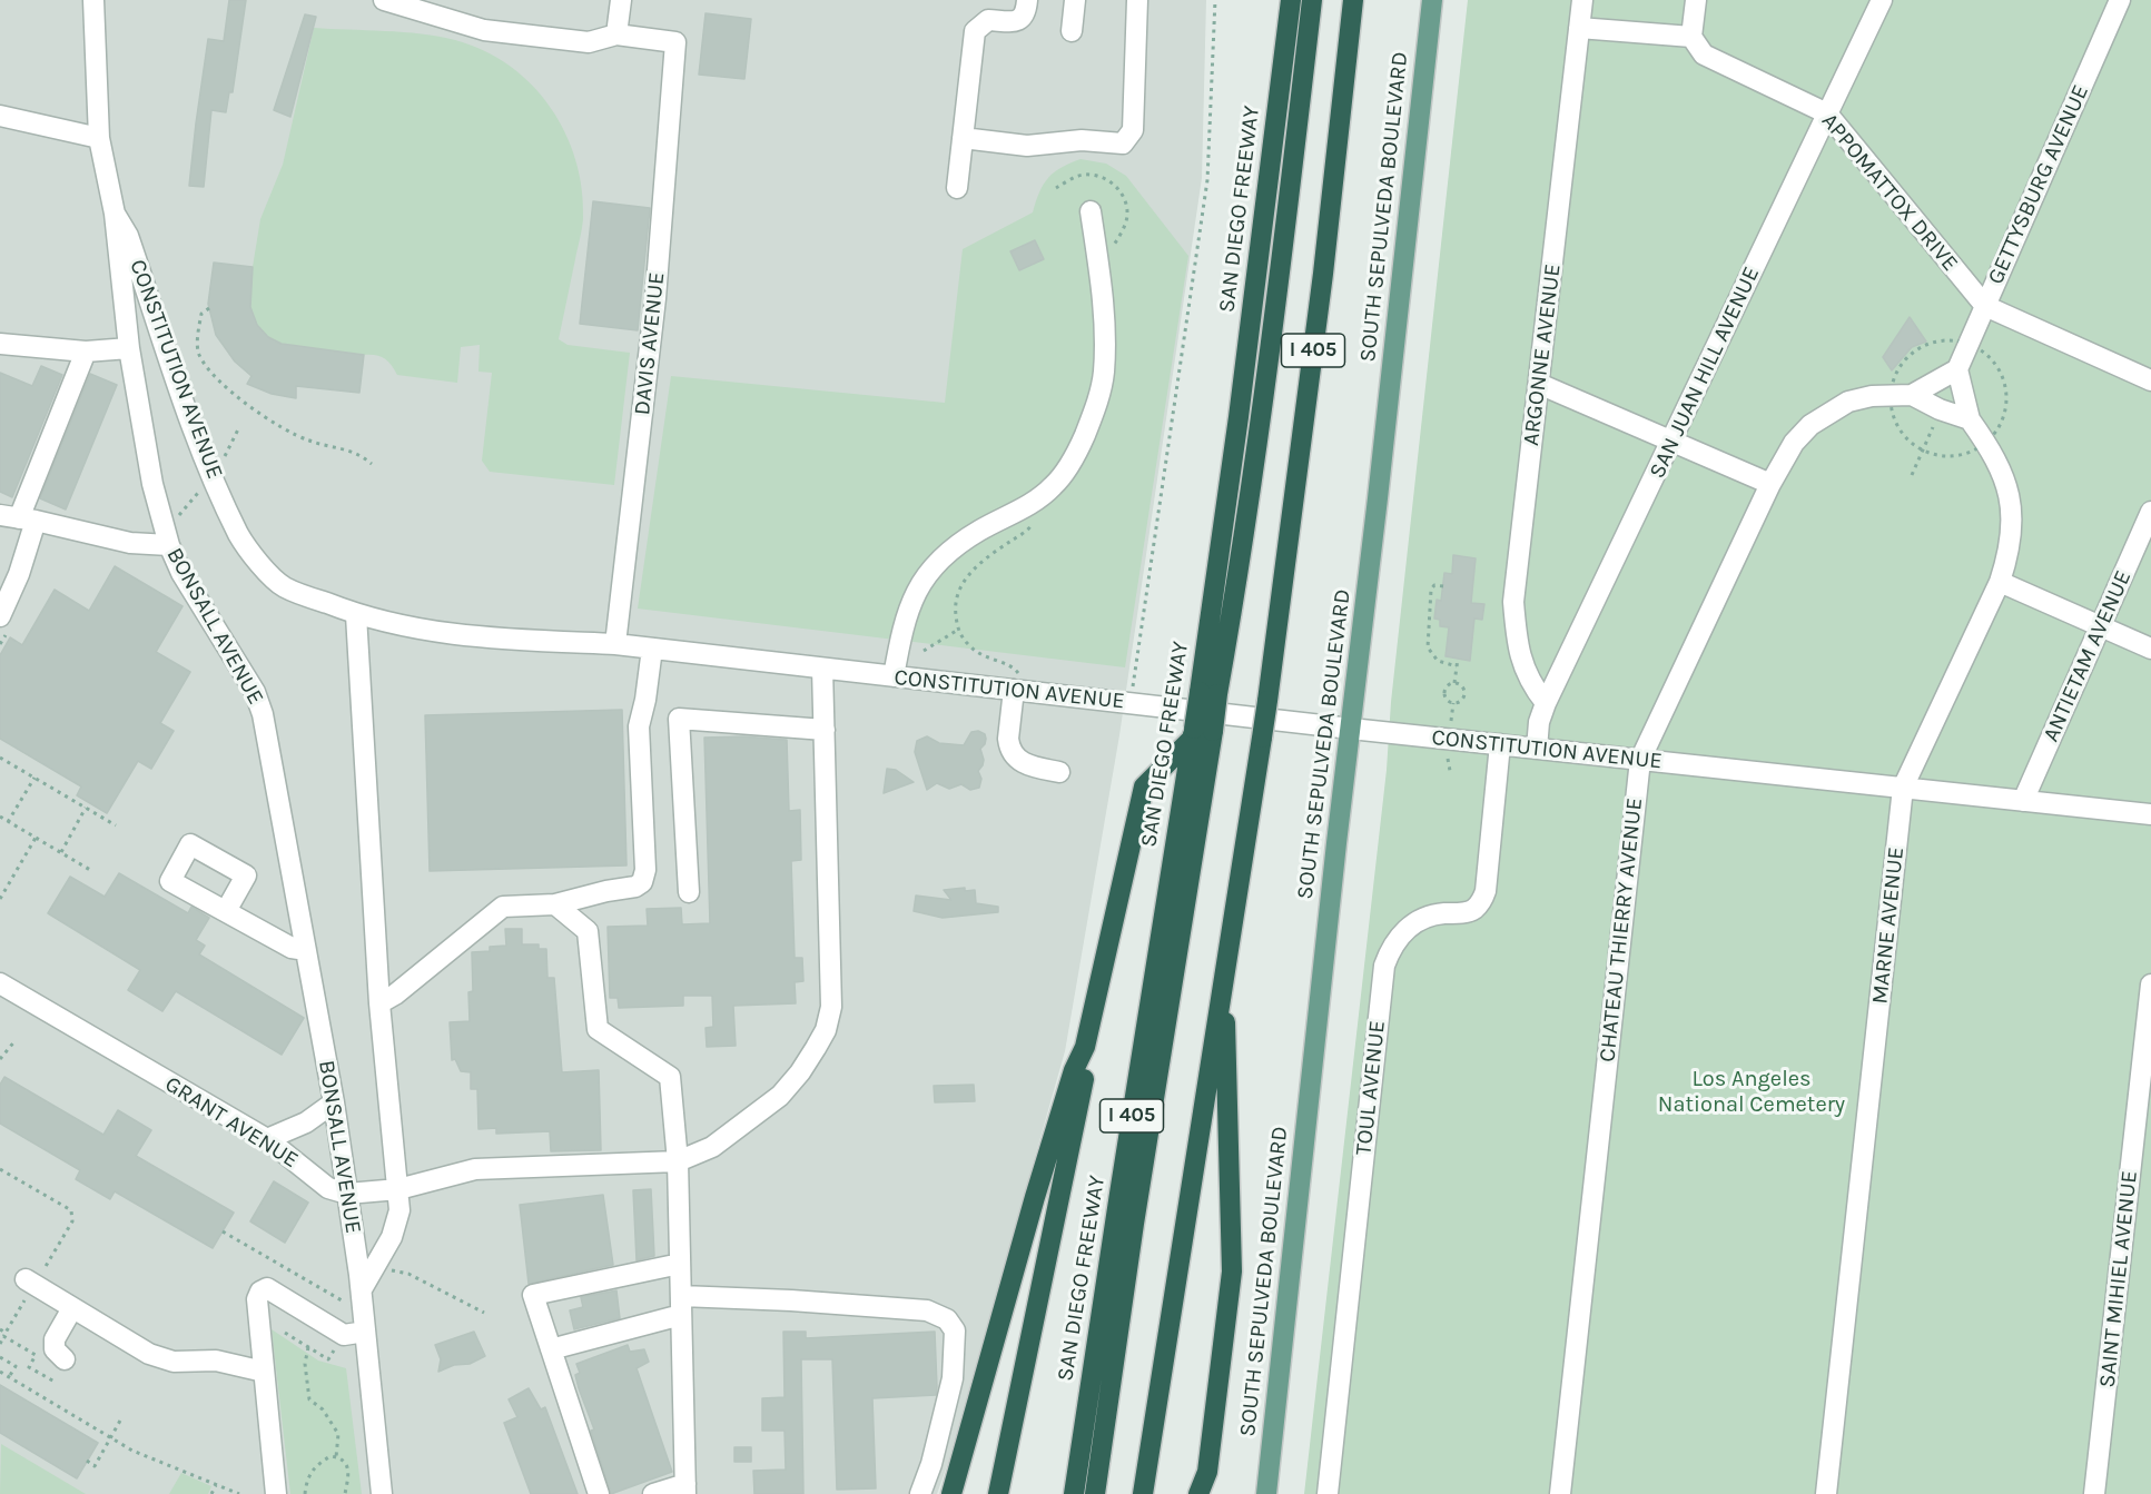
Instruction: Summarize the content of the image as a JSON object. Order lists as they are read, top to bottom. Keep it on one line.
{"streets":{"highway":["SAN DIEGO FREEWAY","I 405"],"main road":["SOUTH SEPULVEDA BOULEVARD"],"street":["GETTYSBURG AVENUE","APPOMATTOX DRIVE","DAVIS AVENUE","ARGONNE AVENUE","CONSTITUTION AVENUE","SAN JUAN HILL AVENUE","BONSALL AVENUE","ANTIETAM AVENUE","MARNE AVENUE","CHATEAU THIERRY AVENUE","TOUL AVENUE","GRANT AVENUE","SAINT MIHIEL AVENUE"]},"crossings":[["GETTYSBURG AVENUE","APPOMATTOX DRIVE"],["APPOMATTOX DRIVE","SAN JUAN HILL AVENUE"],["SOUTH SEPULVEDA BOULEVARD","CONSTITUTION AVENUE"],["DAVIS AVENUE","CONSTITUTION AVENUE"],["ARGONNE AVENUE","SAN JUAN HILL AVENUE"],["CONSTITUTION AVENUE","SAN JUAN HILL AVENUE"],["CONSTITUTION AVENUE","BONSALL AVENUE"],["CONSTITUTION AVENUE","ANTIETAM AVENUE"],["CONSTITUTION AVENUE","MARNE AVENUE"],["CONSTITUTION AVENUE","CHATEAU THIERRY AVENUE"],["CONSTITUTION AVENUE","TOUL AVENUE"],["BONSALL AVENUE","GRANT AVENUE"]],"parks":["Los Angeles National Cemetery"]}
